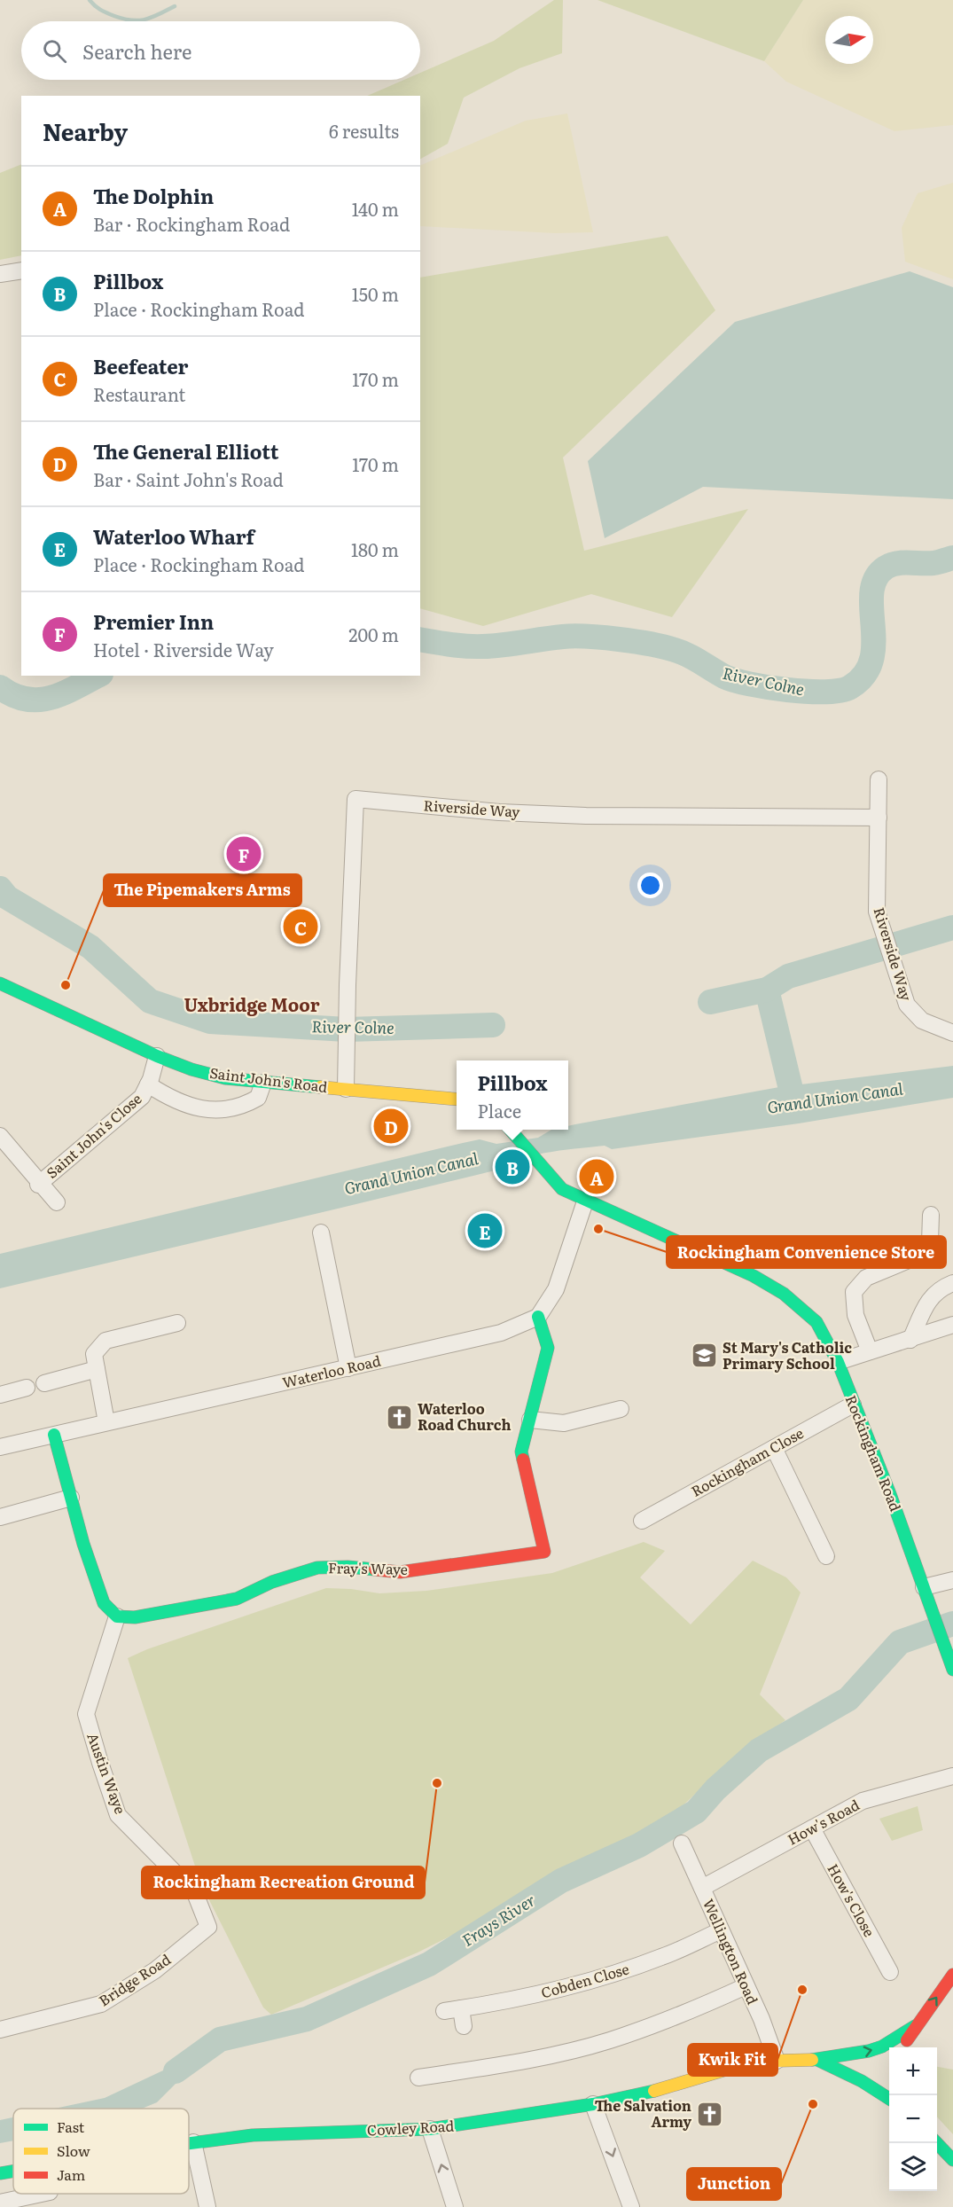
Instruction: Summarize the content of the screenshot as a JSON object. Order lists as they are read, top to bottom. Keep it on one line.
{"streets":{"main road":["Saint John's Road","Rockingham Road","Fray's Waye","Cowley Road"],"street":["Riverside Way","Saint John's Close","Waterloo Road","Rockingham Close","Austin Waye","How's Road","How's Close","Wellington Road","Bridge Road","Cobden Close"]},"crossings":[["Riverside Way","Saint John's Road"],["Saint John's Road","Saint John's Close"],["Waterloo Road","Fray's Waye"],["Rockingham Road","Rockingham Close"],["Fray's Waye","Austin Waye"],["Austin Waye","Bridge Road"],["How's Road","How's Close"],["How's Road","Wellington Road"],["Wellington Road","Cobden Close"],["Wellington Road","Cowley Road"]],"districts":["Uxbridge Moor"],"water":["River Colne","Grand Union Canal","Frays River"],"places":{"other":["The Pipemakers Arms","Rockingham Convenience Store","Rockingham Recreation Ground","Kwik Fit","Junction"],"school or university":["St Mary's Catholic Primary School"],"church":["Waterloo Road Church","The Salvation Army"]},"legend":["Fast","Slow","Jam"],"north":"right","page":{"search":"Search here","heading":["Nearby","6 results"],"list":[{"mark":"A","name":"The Dolphin","note":"Bar · Rockingham Road","value":"140 m"},{"mark":"B","name":"Pillbox","note":"Place · Rockingham Road","value":"150 m"},{"mark":"C","name":"Beefeater","note":"Restaurant","value":"170 m"},{"mark":"D","name":"The General Elliott","note":"Bar · Saint John's Road","value":"170 m"},{"mark":"E","name":"Waterloo Wharf","note":"Place · Rockingham Road","value":"180 m"},{"mark":"F","name":"Premier Inn","note":"Hotel · Riverside Way","value":"200 m"}],"pins":["F","C","D","B","A","E"],"popup":["Pillbox","Place"],"map_buttons":["+","−"]}}
